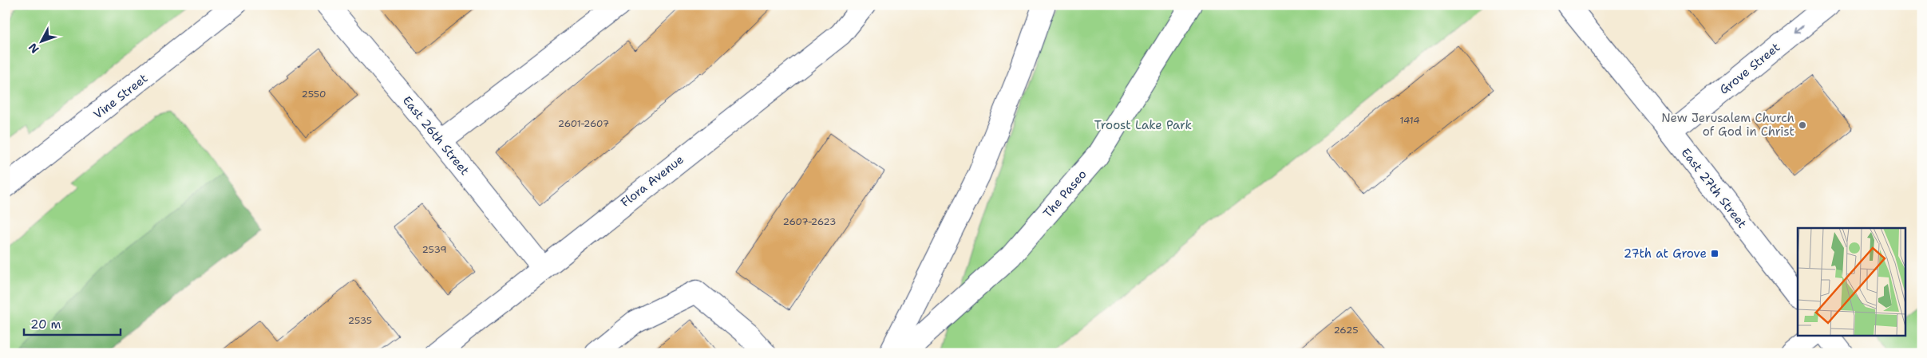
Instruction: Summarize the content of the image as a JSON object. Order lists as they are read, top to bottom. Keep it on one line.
{"streets":{"street":["Grove Street","Vine Street","East 26th Street","Flora Avenue","East 27th Street","The Paseo"]},"crossings":[["Grove Street","East 27th Street"],["East 26th Street","Flora Avenue"]],"one_way":["Grove Street"],"parks":["Troost Lake Park"],"places":{"other":["New Jerusalem Church of God in Christ"],"transit":["27th at Grove"]},"house_numbers":["2550","1414","2601-2607","2607-2623","2539","2535","2625"],"scale_bar":"20 m","north":"bottom left"}
